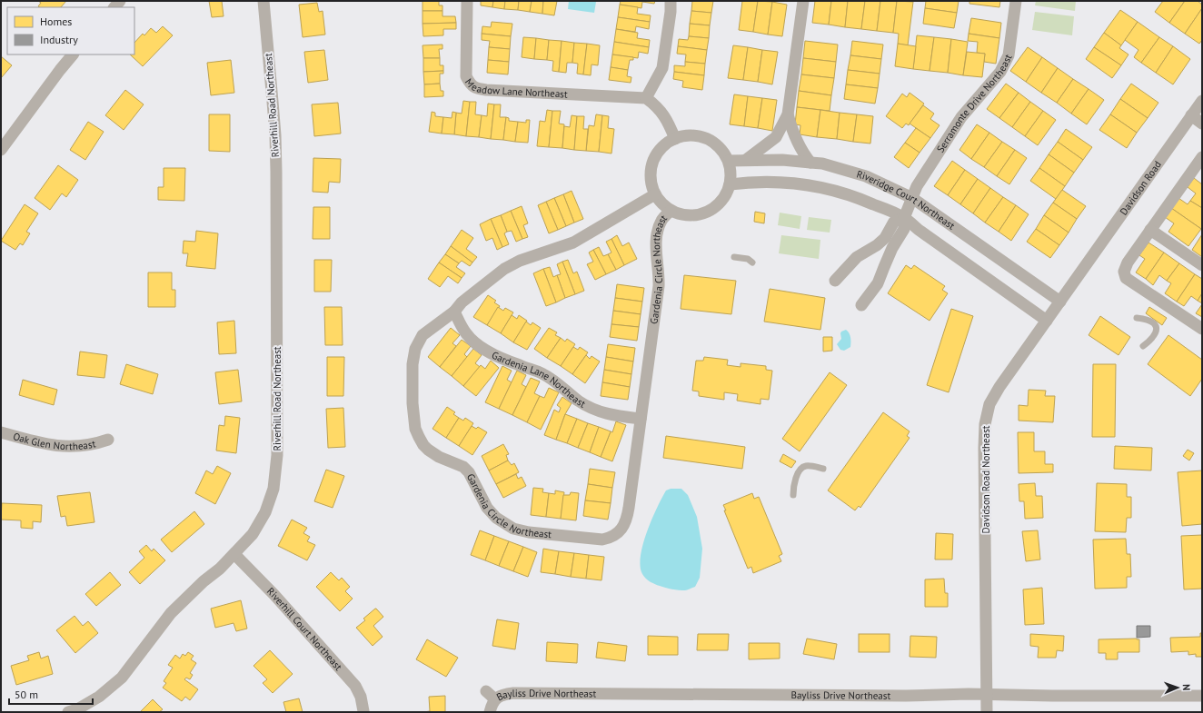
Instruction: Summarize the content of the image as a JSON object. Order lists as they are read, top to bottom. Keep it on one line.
{"streets":{"street":["Meadow Lane Northeast","Serramonte Drive Northeast","Riverhill Road Northeast","Davidson Road","Riveridge Court Northeast","Gardenia Circle Northeast","Gardenia Lane Northeast","Oak Glen Northeast","Davidson Road Northeast","Riverhill Court Northeast","Bayliss Drive Northeast"]},"crossings":[["Serramonte Drive Northeast","Riveridge Court Northeast"],["Riverhill Road Northeast","Riverhill Court Northeast"],["Davidson Road","Davidson Road Northeast"],["Riveridge Court Northeast","Gardenia Circle Northeast"],["Riveridge Court Northeast","Davidson Road Northeast"],["Gardenia Circle Northeast","Gardenia Lane Northeast"],["Davidson Road Northeast","Bayliss Drive Northeast"]],"legend":["Homes","Industry"],"scale_bar":"50 m","north":"right"}
